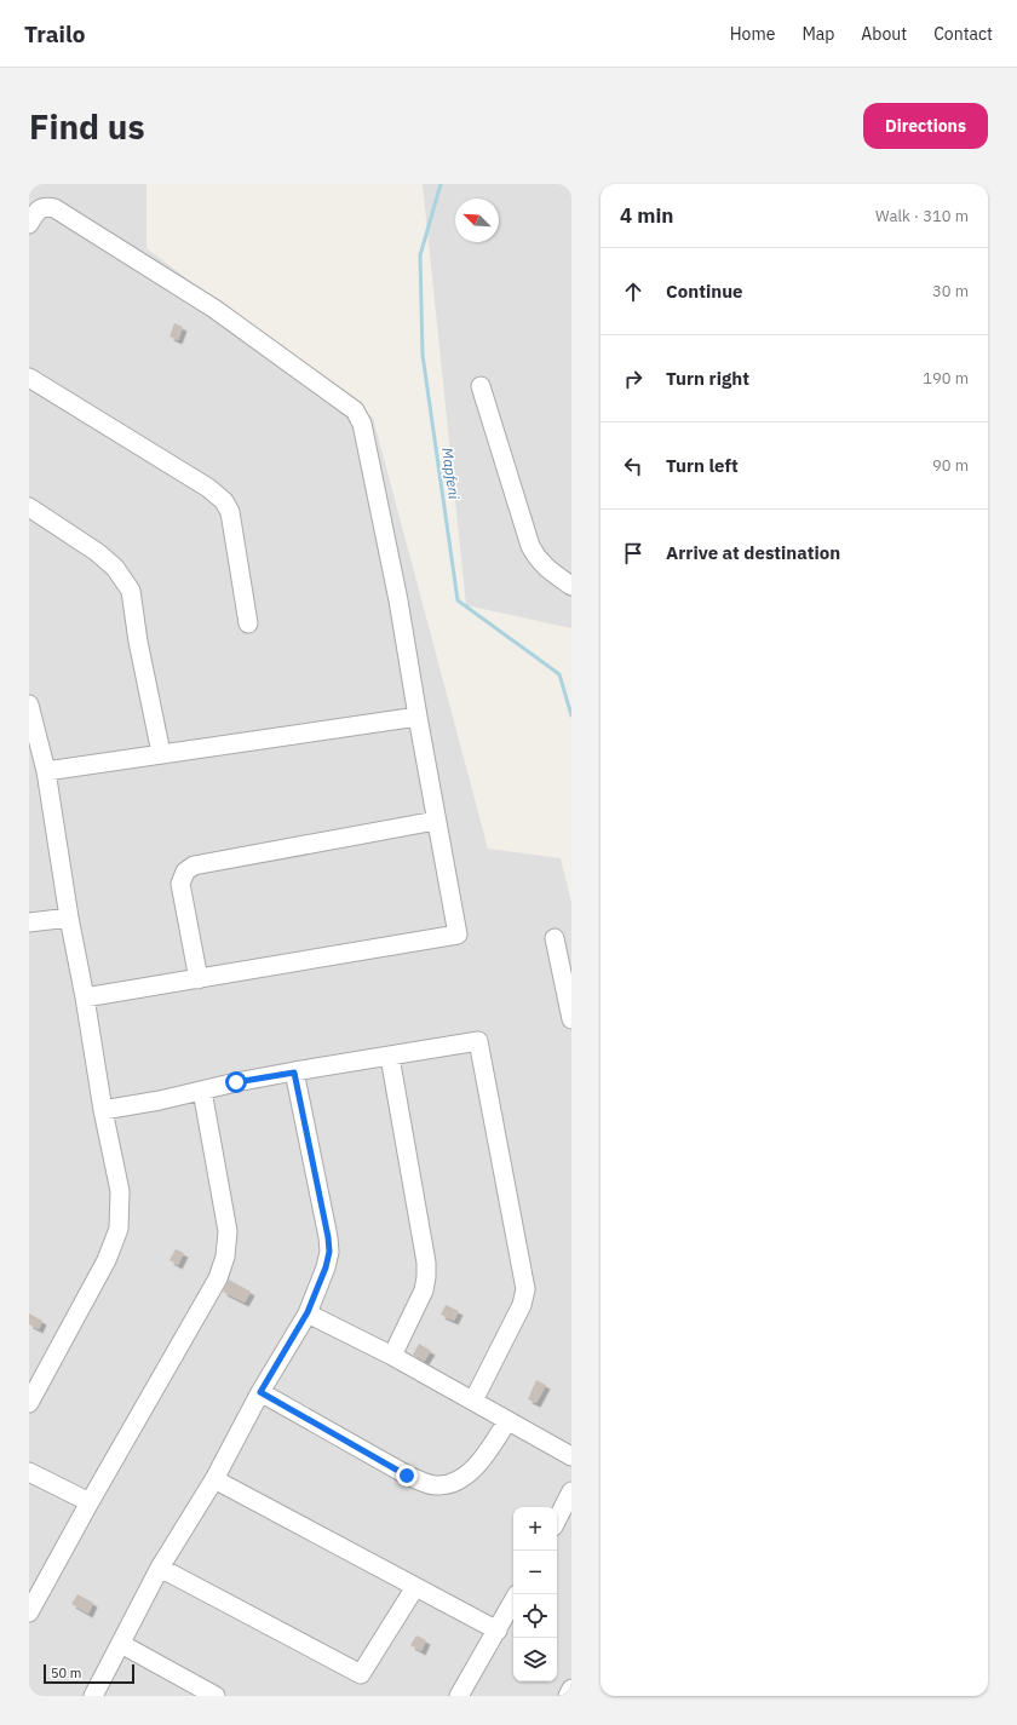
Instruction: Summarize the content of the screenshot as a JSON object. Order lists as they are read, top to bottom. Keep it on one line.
{"water":["Mapfeni"],"scale_bar":"50 m","north":"top left","page":{"header":"Trailo","nav":["Home","Map","About","Contact"],"buttons":"Directions","title":"Find us","heading":["4 min","Walk · 310 m"],"list":[["Continue","30 m"],["Turn right","190 m"],["Turn left","90 m"],"Arrive at destination"],"map_buttons":["+","−"],"scale":"50 m"}}
